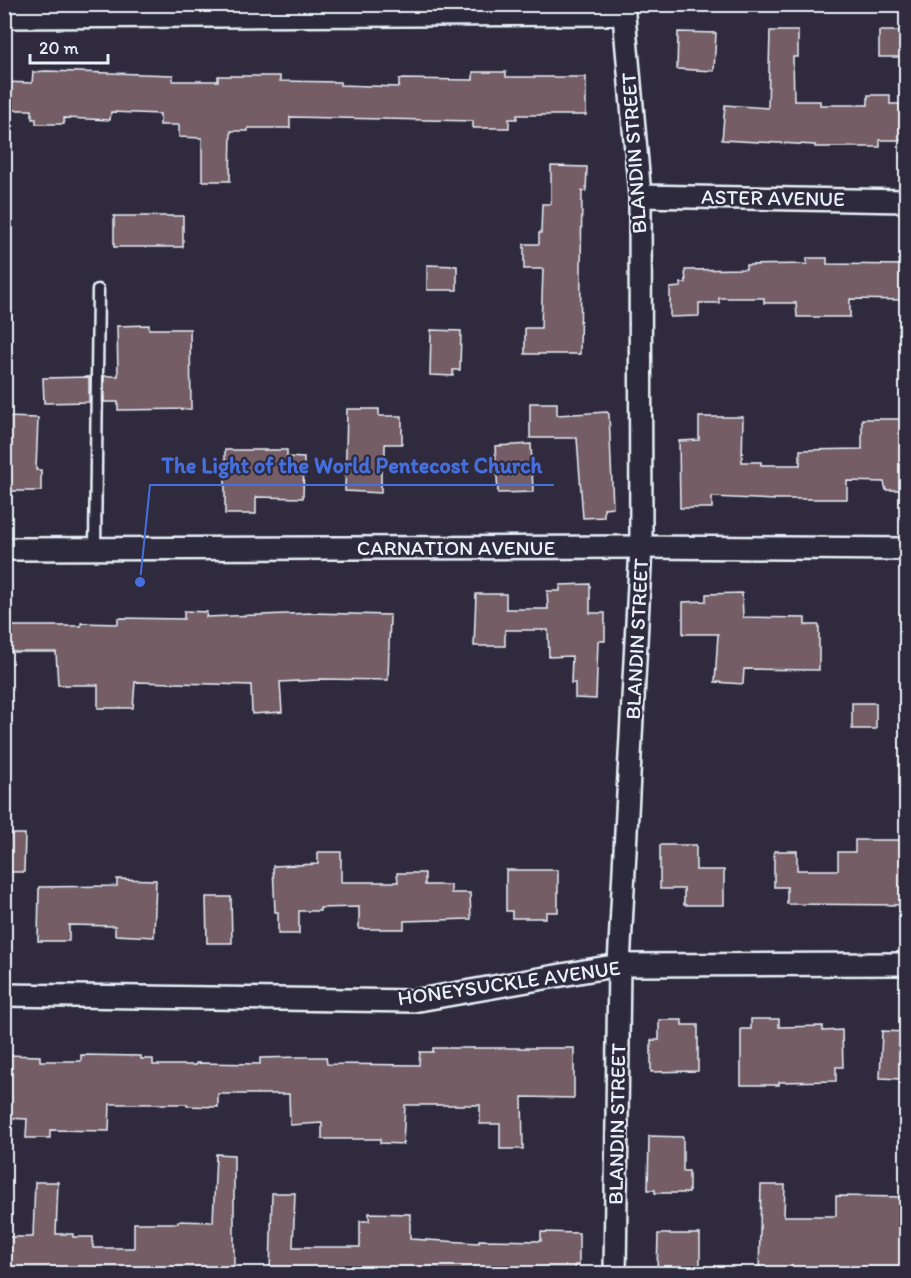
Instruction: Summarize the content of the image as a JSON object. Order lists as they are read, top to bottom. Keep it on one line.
{"streets":{"street":["BLANDIN STREET","ASTER AVENUE","CARNATION AVENUE","HONEYSUCKLE AVENUE"]},"crossings":[["BLANDIN STREET","ASTER AVENUE"],["BLANDIN STREET","CARNATION AVENUE"],["BLANDIN STREET","HONEYSUCKLE AVENUE"]],"places":["The Light of the World Pentecost Church"],"scale_bar":"20 m"}
